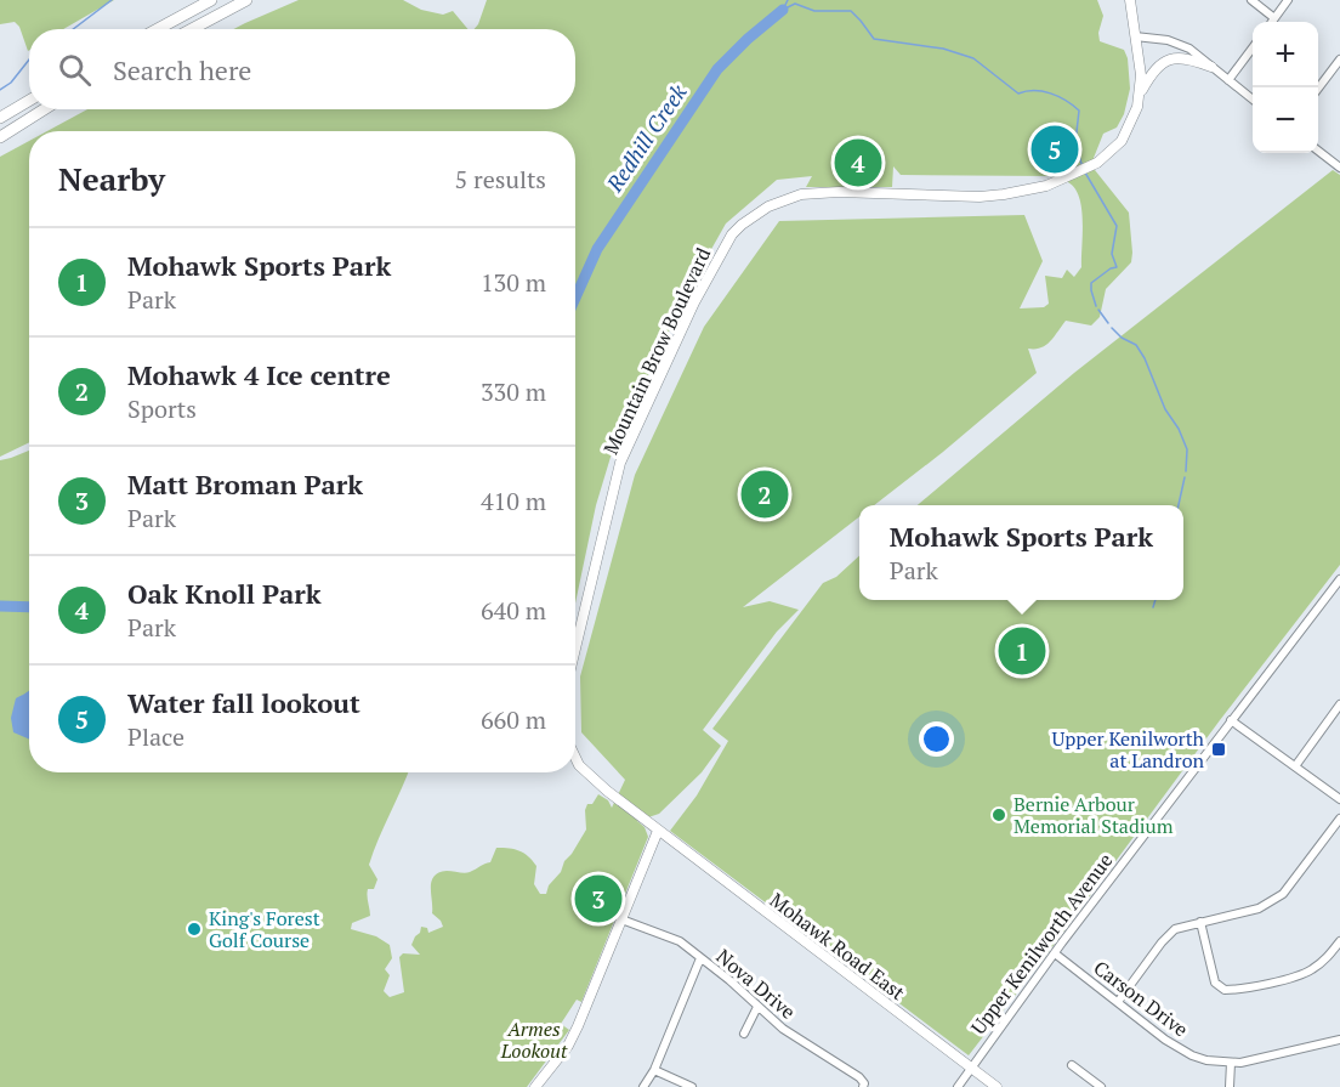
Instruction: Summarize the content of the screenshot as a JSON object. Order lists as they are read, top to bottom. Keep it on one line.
{"streets":{"main road":["Mountain Brow Boulevard","Mohawk Road East"],"street":["Upper Kenilworth Avenue","Nova Drive","Carson Drive"]},"crossings":[["Upper Kenilworth Avenue","Mohawk Road East"],["Upper Kenilworth Avenue","Carson Drive"]],"water":["Redhill Creek"],"parks":["Armes Lookout"],"places":{"transit":["Upper Kenilworth at Landron"],"other":["Bernie Arbour Memorial Stadium","King's Forest Golf Course"]},"page":{"map_buttons":["+","−"],"search":"Search here","pins":["5","4","2","1","3"],"heading":["Nearby","5 results"],"list":[{"mark":"1","name":"Mohawk Sports Park","note":"Park","value":"130 m"},{"mark":"2","name":"Mohawk 4 Ice centre","note":"Sports","value":"330 m"},{"mark":"3","name":"Matt Broman Park","note":"Park","value":"410 m"},{"mark":"4","name":"Oak Knoll Park","note":"Park","value":"640 m"},{"mark":"5","name":"Water fall lookout","note":"Place","value":"660 m"}],"popup":["Mohawk Sports Park","Park"]}}
